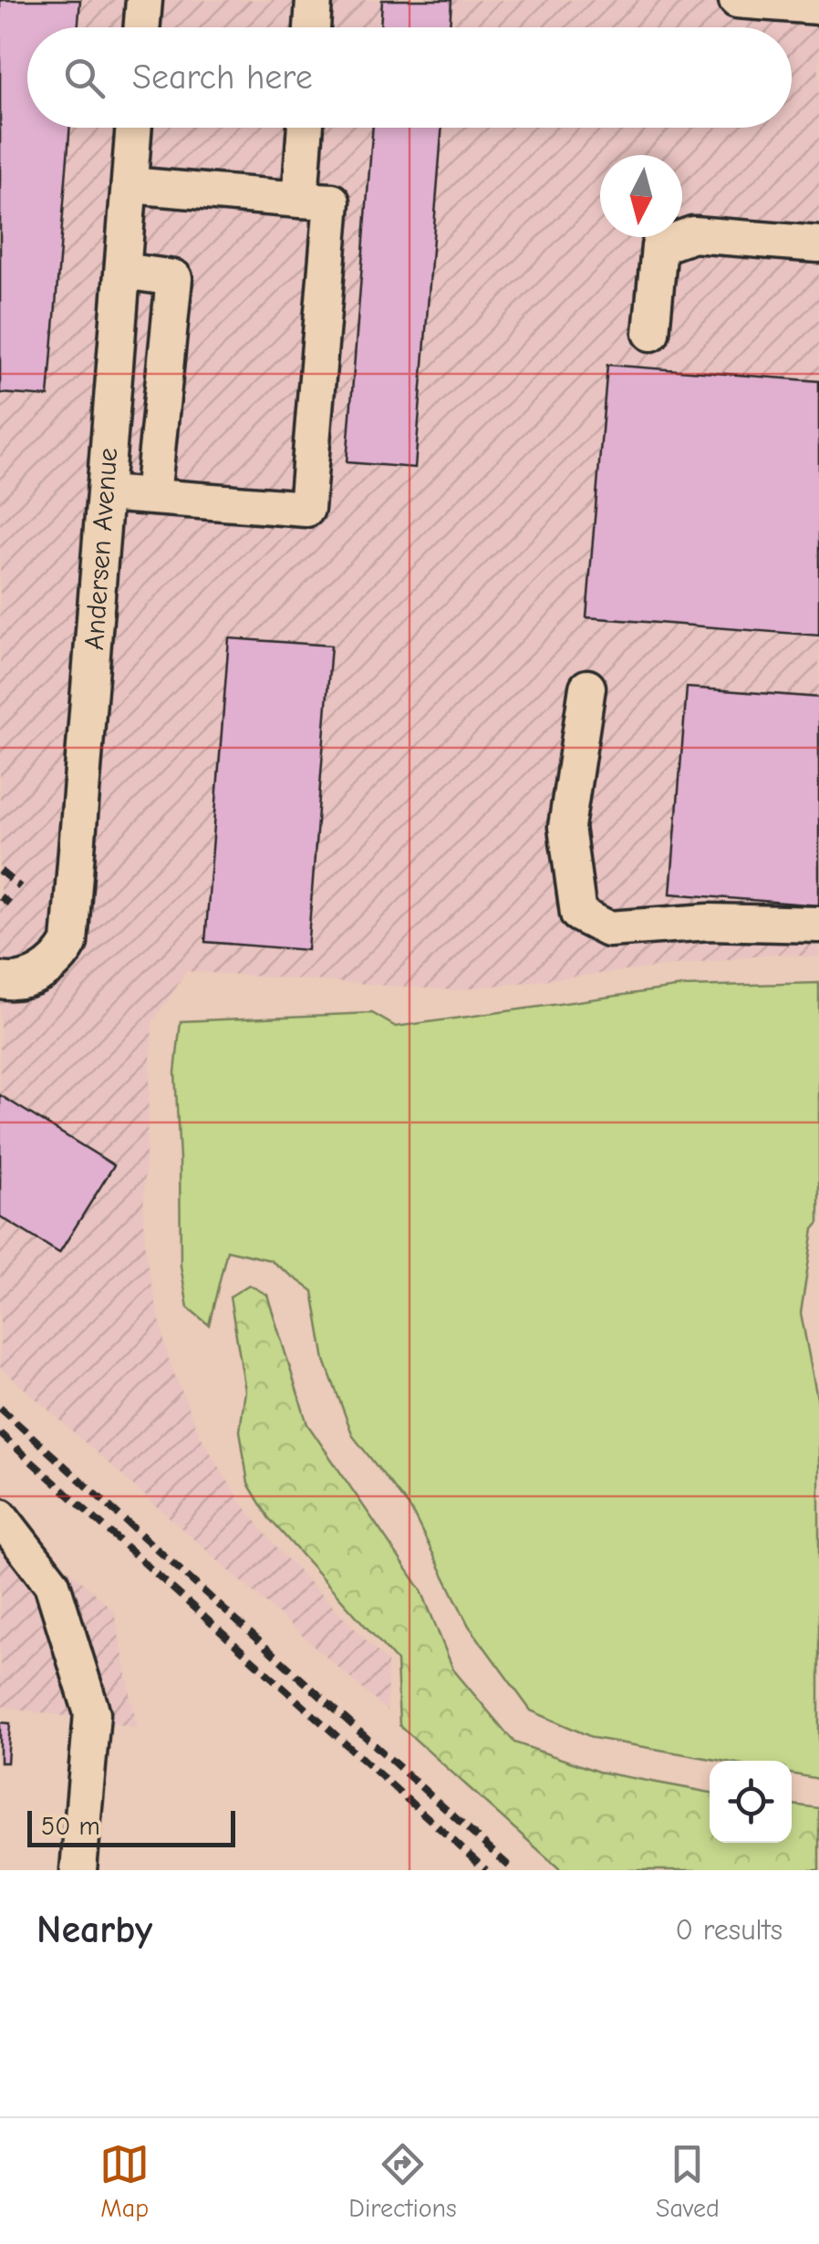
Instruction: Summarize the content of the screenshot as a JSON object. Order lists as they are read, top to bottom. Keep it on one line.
{"streets":{"street":["Andersen Avenue"]},"scale_bar":"50 m","north":"bottom","page":{"search":"Search here","scale":"50 m","heading":["Nearby","0 results"],"nav":["Map","Directions","Saved"]}}
